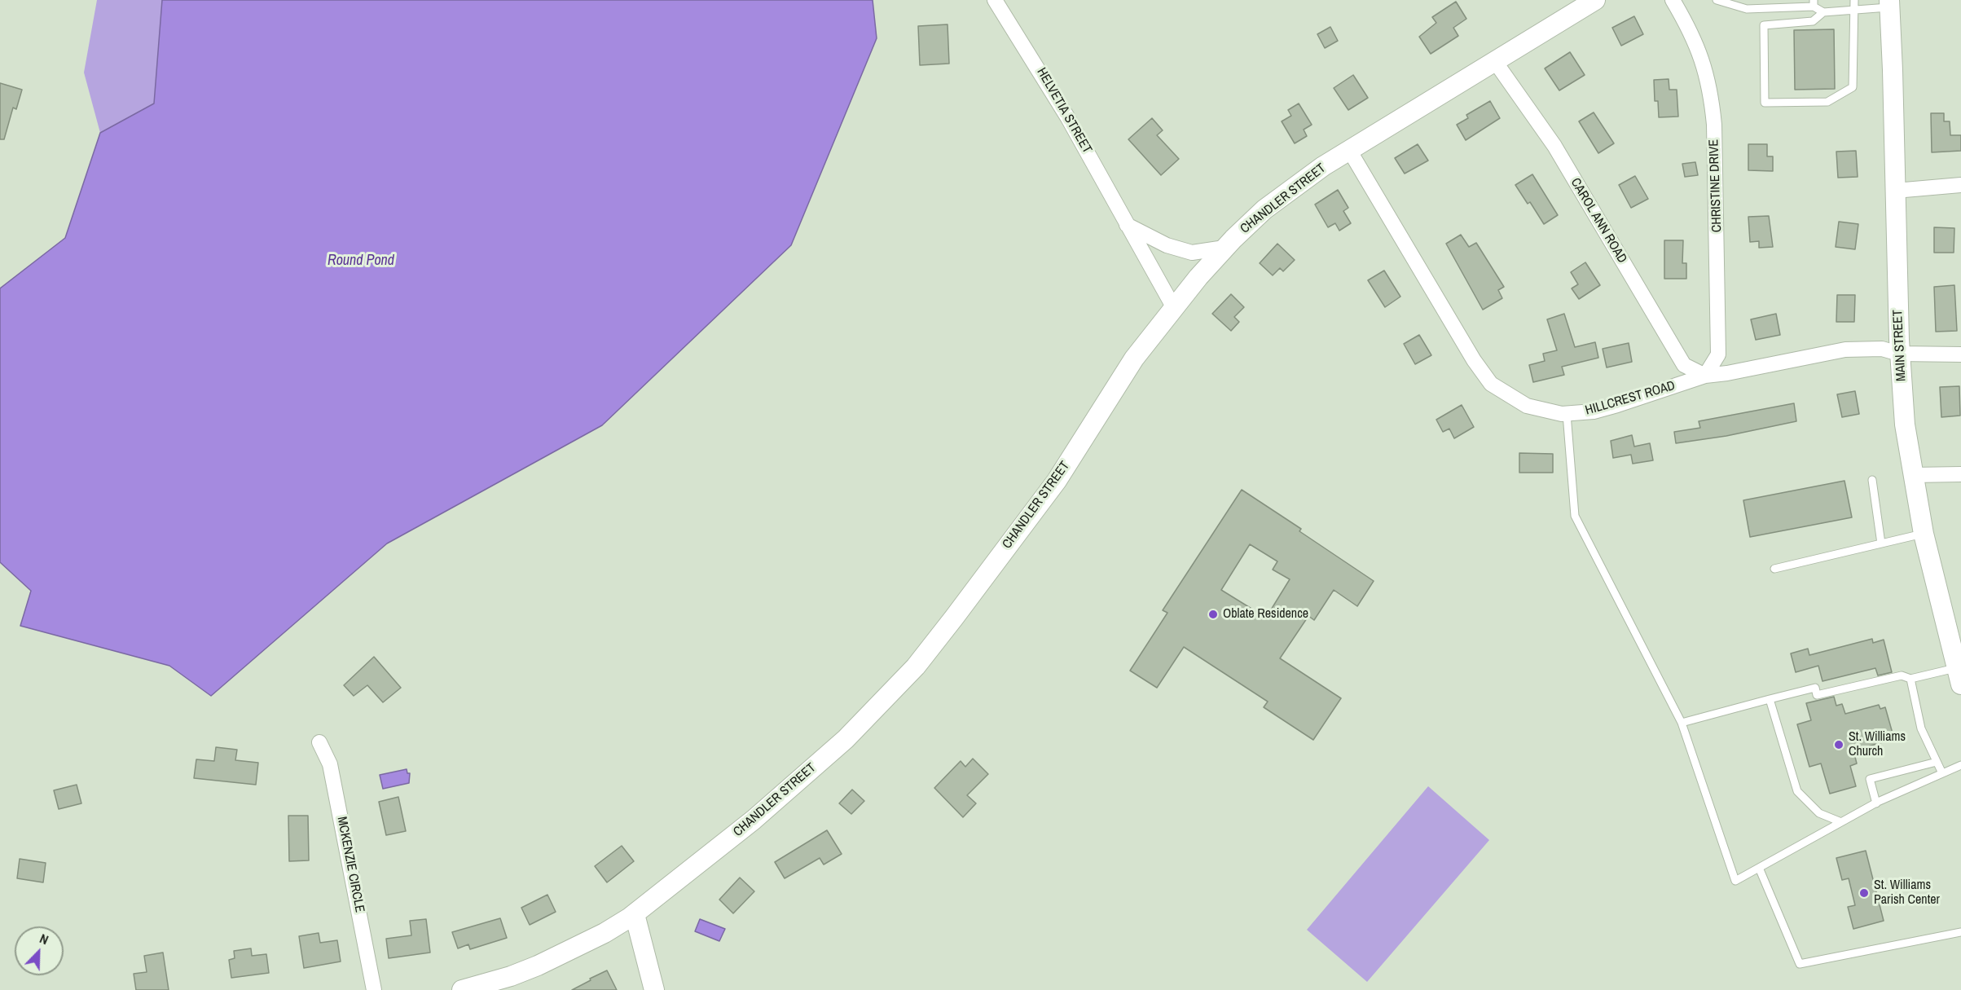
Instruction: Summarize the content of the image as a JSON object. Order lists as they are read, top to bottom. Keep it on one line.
{"streets":{"main road":["CHANDLER STREET","MAIN STREET"],"street":["HELVETIA STREET","CHRISTINE DRIVE","CAROL ANN ROAD","HILLCREST ROAD","MCKENZIE CIRCLE"]},"crossings":[["HELVETIA STREET","CHANDLER STREET"],["CHRISTINE DRIVE","CAROL ANN ROAD"],["CHRISTINE DRIVE","HILLCREST ROAD"],["CHANDLER STREET","CAROL ANN ROAD"],["CHANDLER STREET","HILLCREST ROAD"],["CAROL ANN ROAD","HILLCREST ROAD"],["MAIN STREET","HILLCREST ROAD"]],"water":["Round Pond"],"places":["Oblate Residence","St. Williams Church","St. Williams Parish Center"],"north":"top right"}
